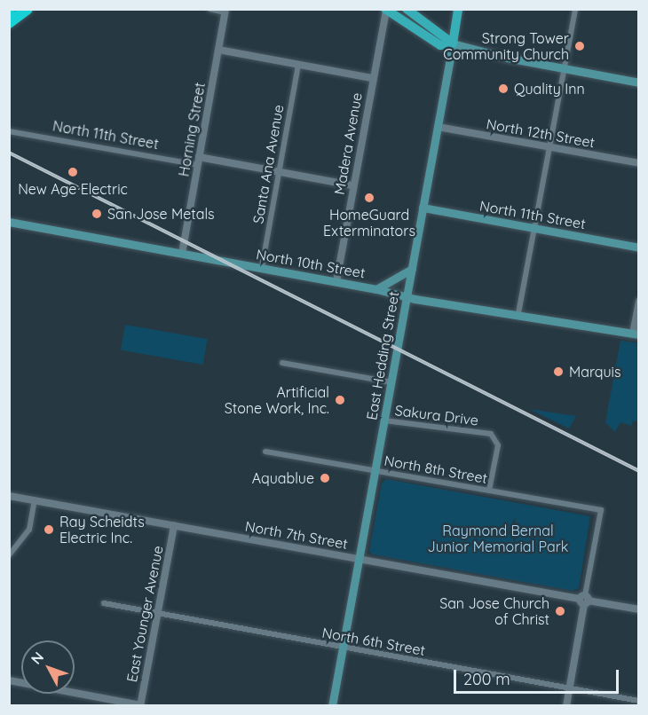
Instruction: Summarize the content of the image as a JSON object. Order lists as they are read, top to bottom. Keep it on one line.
{"streets":{"main road":["North 11th Street","North 10th Street","East Hedding Street"],"street":["Horning Street","North 12th Street","Madera Avenue","Santa Ana Avenue","Sakura Drive","North 8th Street","North 7th Street","East Younger Avenue","North 6th Street"]},"crossings":[["Horning Street","North 11th Street"],["Horning Street","North 10th Street"],["North 12th Street","East Hedding Street"],["North 11th Street","East Hedding Street"],["Madera Avenue","North 10th Street"],["Santa Ana Avenue","North 10th Street"],["North 10th Street","East Hedding Street"],["East Hedding Street","Sakura Drive"],["East Hedding Street","North 8th Street"],["East Hedding Street","North 7th Street"],["East Hedding Street","North 6th Street"],["Sakura Drive","North 8th Street"],["North 8th Street","North 7th Street"],["North 7th Street","East Younger Avenue"],["East Younger Avenue","North 6th Street"]],"parks":["Raymond Bernal Junior Memorial Park"],"places":["Strong Tower Community Church","Quality Inn","New Age Electric","HomeGuard Exterminators","San Jose Metals","Marquis","Artificial Stone Work, Inc.","Aquablue","Ray Scheidts Electric Inc.","San Jose Church of Christ"],"scale_bar":"200 m","north":"top left"}
